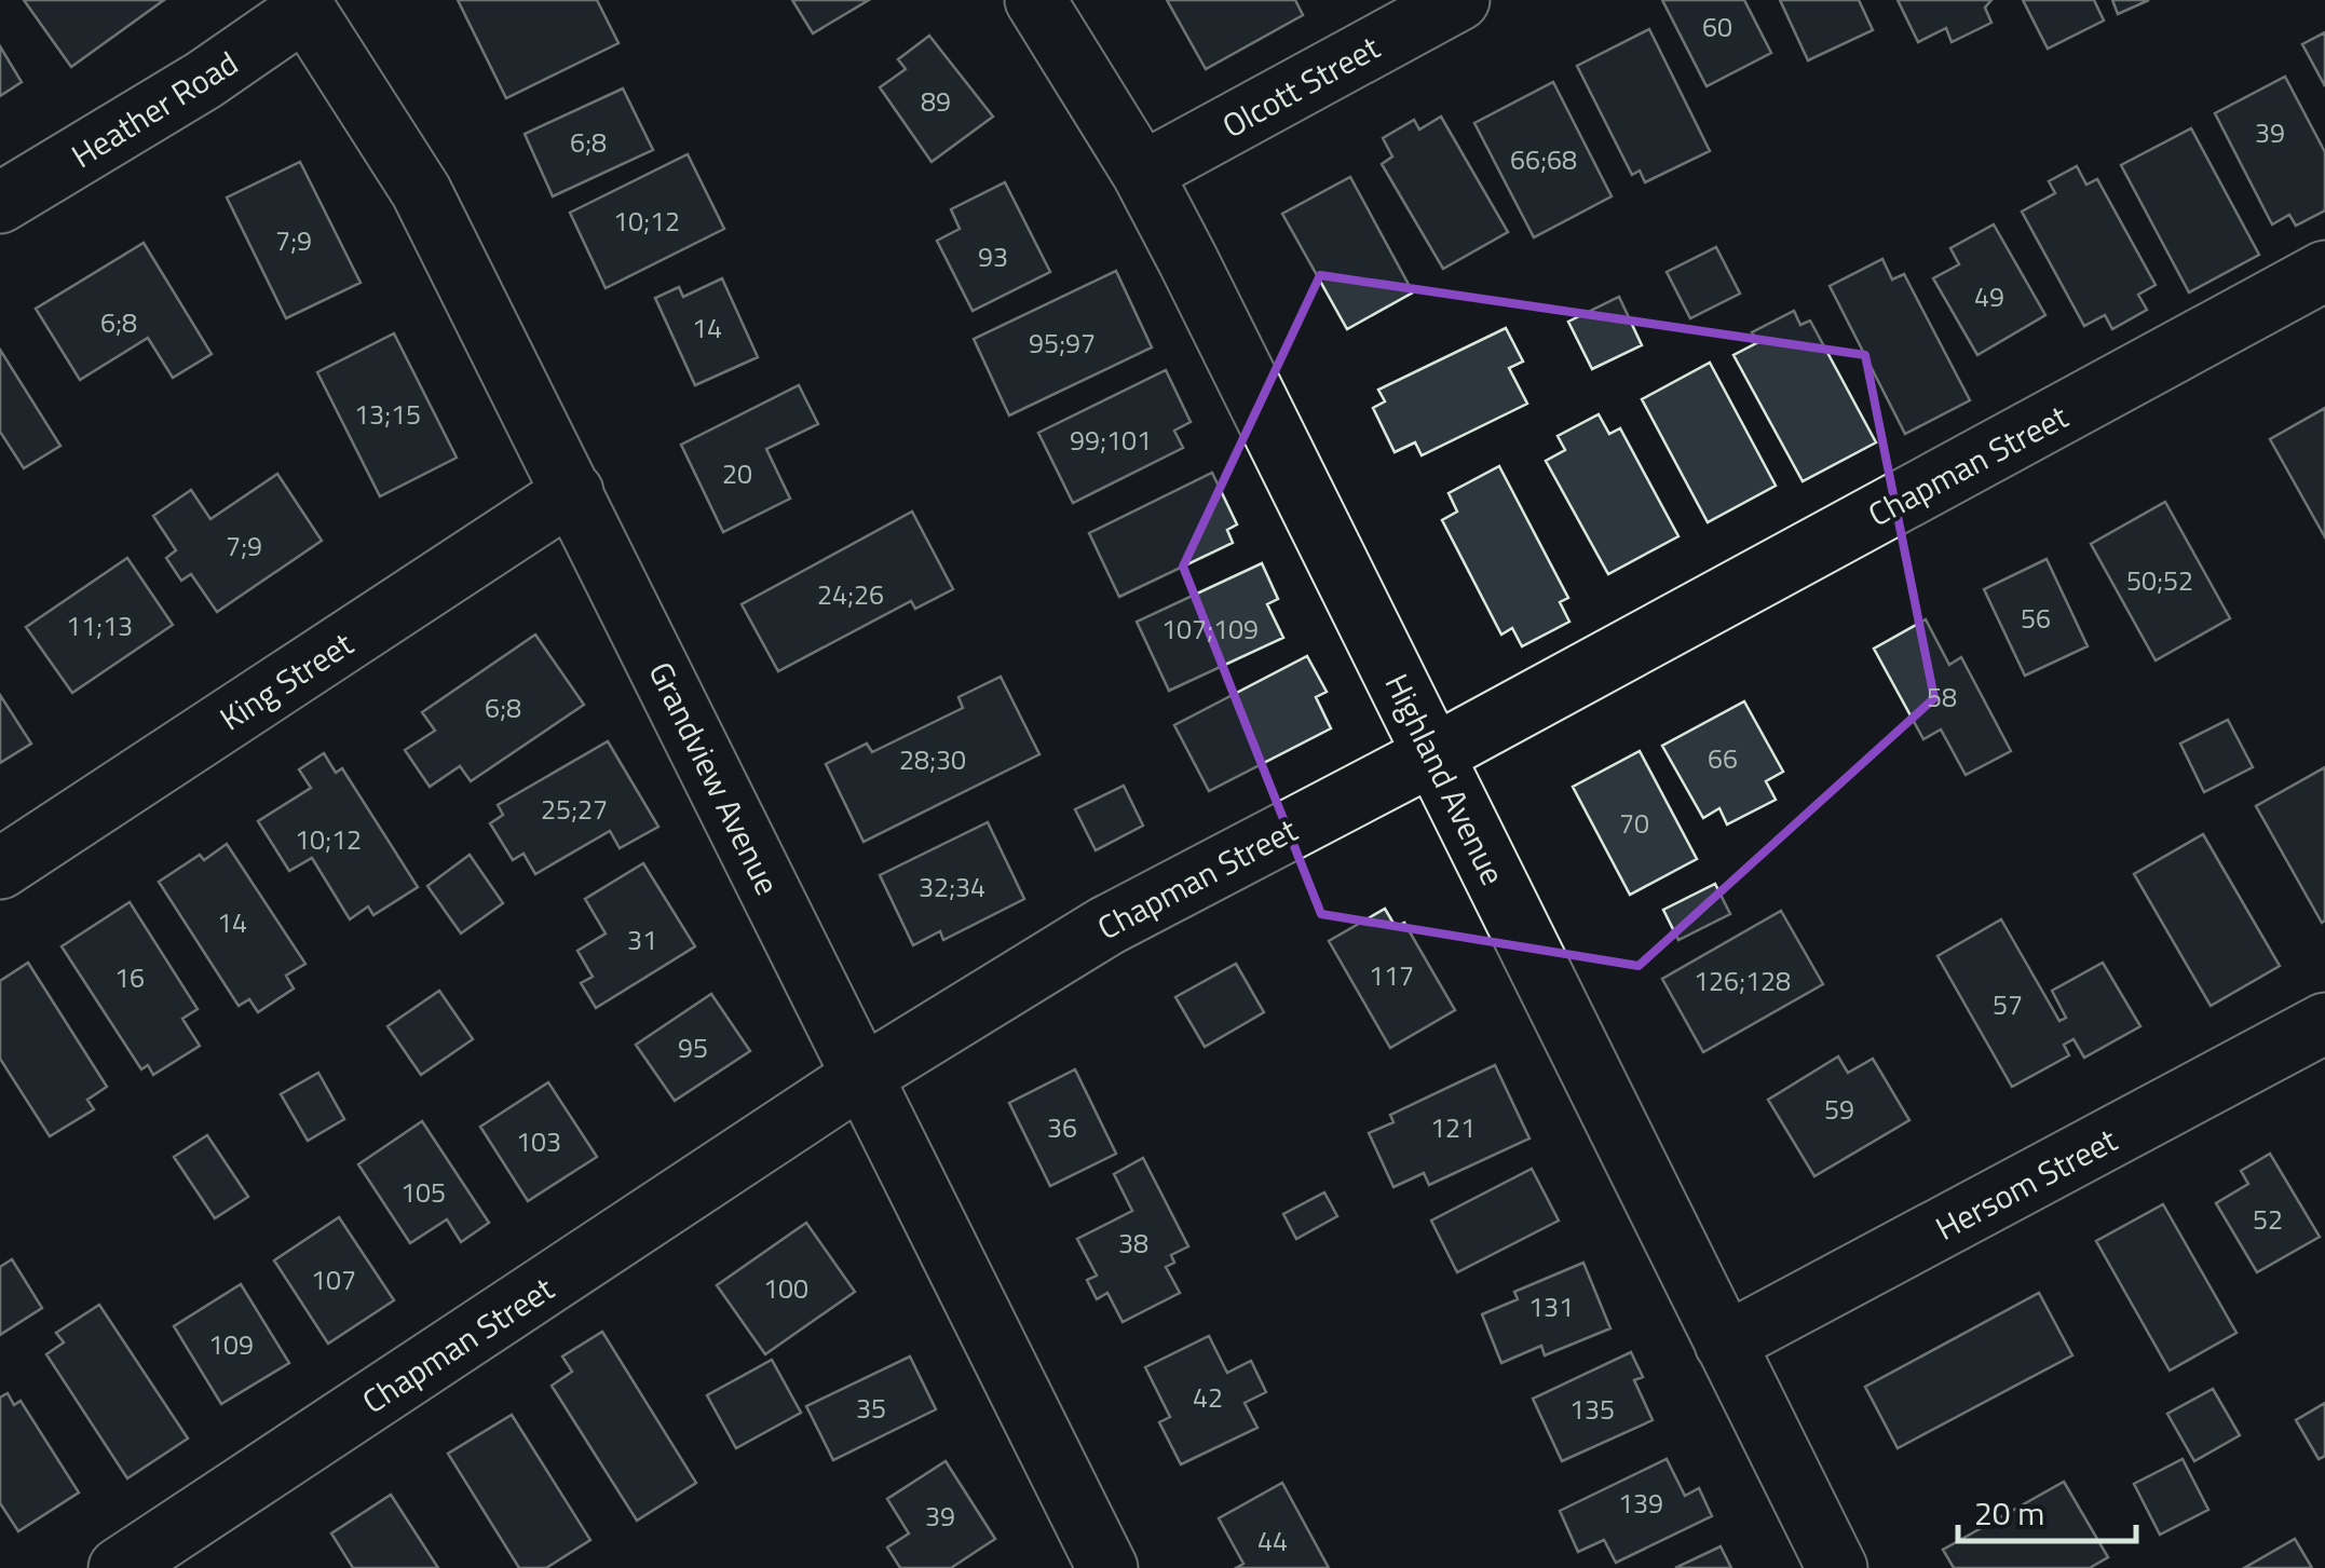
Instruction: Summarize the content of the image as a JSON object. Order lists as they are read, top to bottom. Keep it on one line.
{"streets":{"street":["Olcott Street","Heather Road","Chapman Street","King Street","Grandview Avenue","Highland Avenue","Hersom Street"]},"crossings":[["Olcott Street","Highland Avenue"],["Heather Road","Grandview Avenue"],["Chapman Street","Grandview Avenue"],["Chapman Street","Highland Avenue"],["King Street","Grandview Avenue"],["Highland Avenue","Hersom Street"]],"house_numbers":["60","89","39","6;8","66;68","10;12","7;9","93","49","6;8","14","95;97","13;15","99;101","20","7;9","50;52","24;26","56","11;13","107;109","58","6;8","66","28;30","25;27","70","10;12","32;34","14","31","117","16","126;128","57","95","59","36","121","103","105","52","38","107","100","131","109","42","35","135","139","39","44"],"scale_bar":"20 m"}
